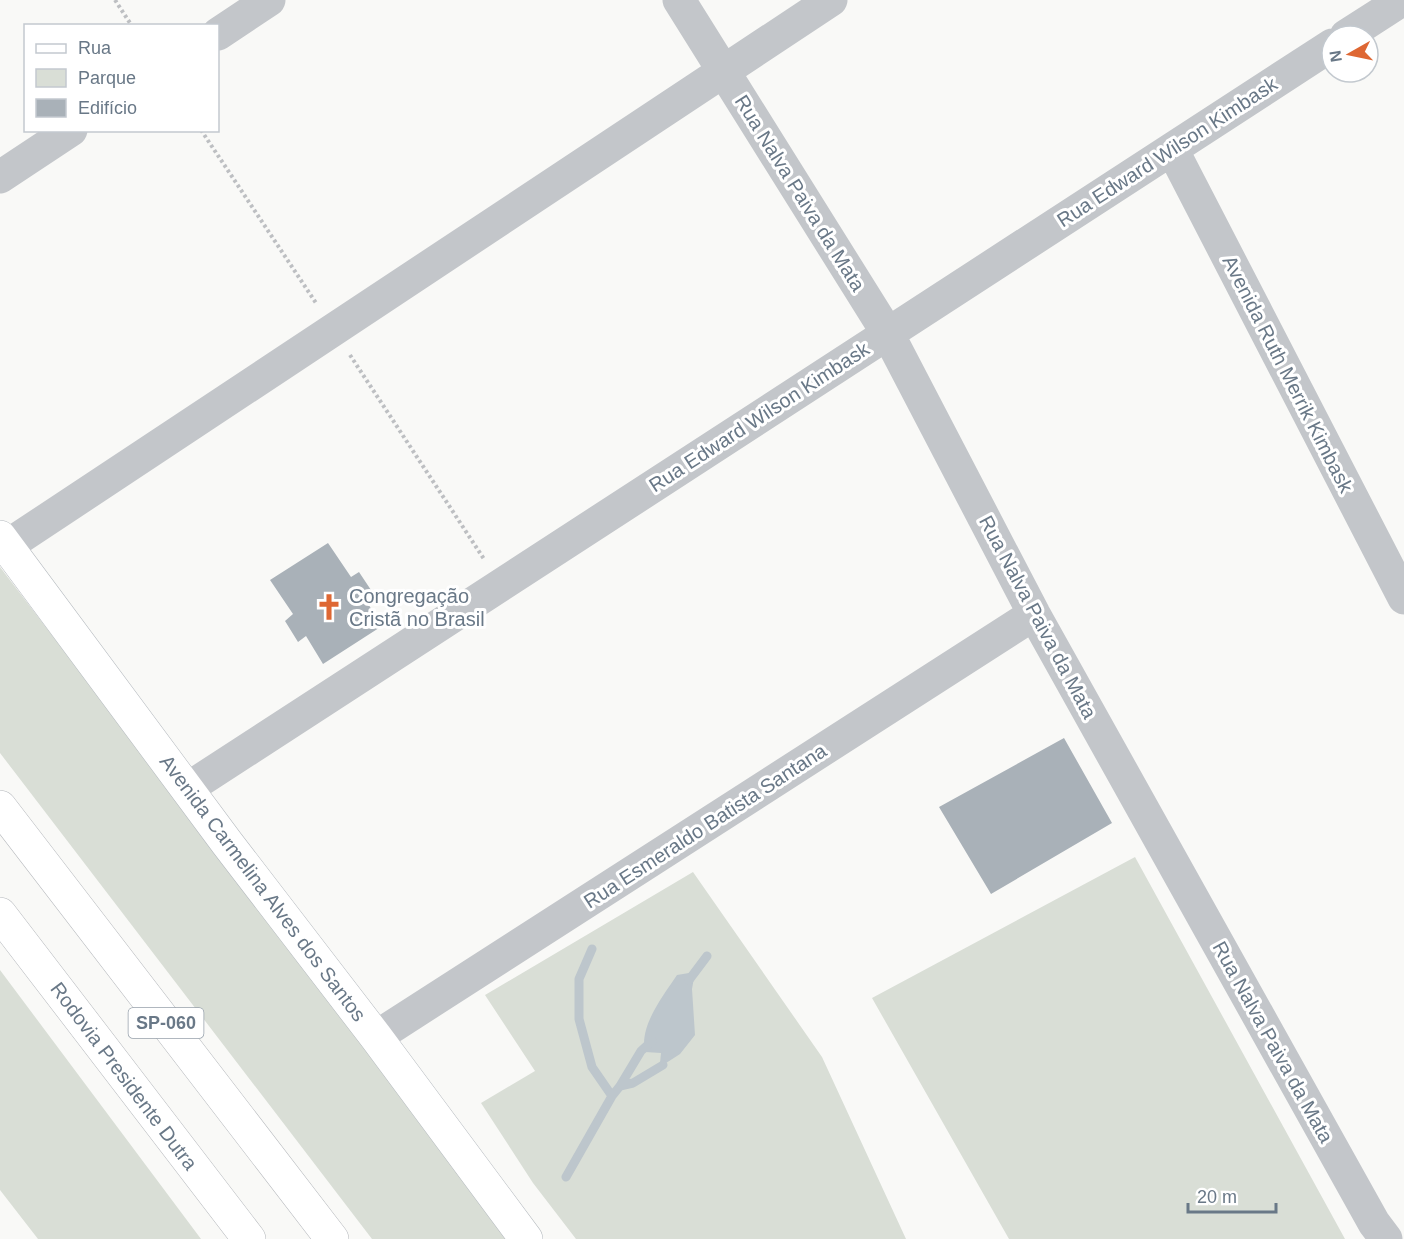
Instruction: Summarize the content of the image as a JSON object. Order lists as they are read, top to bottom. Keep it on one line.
{"streets":{"main road":["Avenida Carmelina Alves dos Santos","SP-060","Rodovia Presidente Dutra"],"street":["Rua Edward Wilson Kimbask","Rua Nalva Paiva da Mata","Avenida Ruth Merrik Kimbask","Rua Esmeraldo Batista Santana"]},"crossings":[["Rua Edward Wilson Kimbask","Rua Nalva Paiva da Mata"],["Rua Edward Wilson Kimbask","Avenida Ruth Merrik Kimbask"],["Rua Edward Wilson Kimbask","Avenida Carmelina Alves dos Santos"],["Rua Nalva Paiva da Mata","Rua Esmeraldo Batista Santana"],["Rua Esmeraldo Batista Santana","Avenida Carmelina Alves dos Santos"]],"places":{"church":["Congregação Cristã no Brasil"]},"legend":["Rua","Parque","Edifício"],"scale_bar":"20 m","north":"left"}
